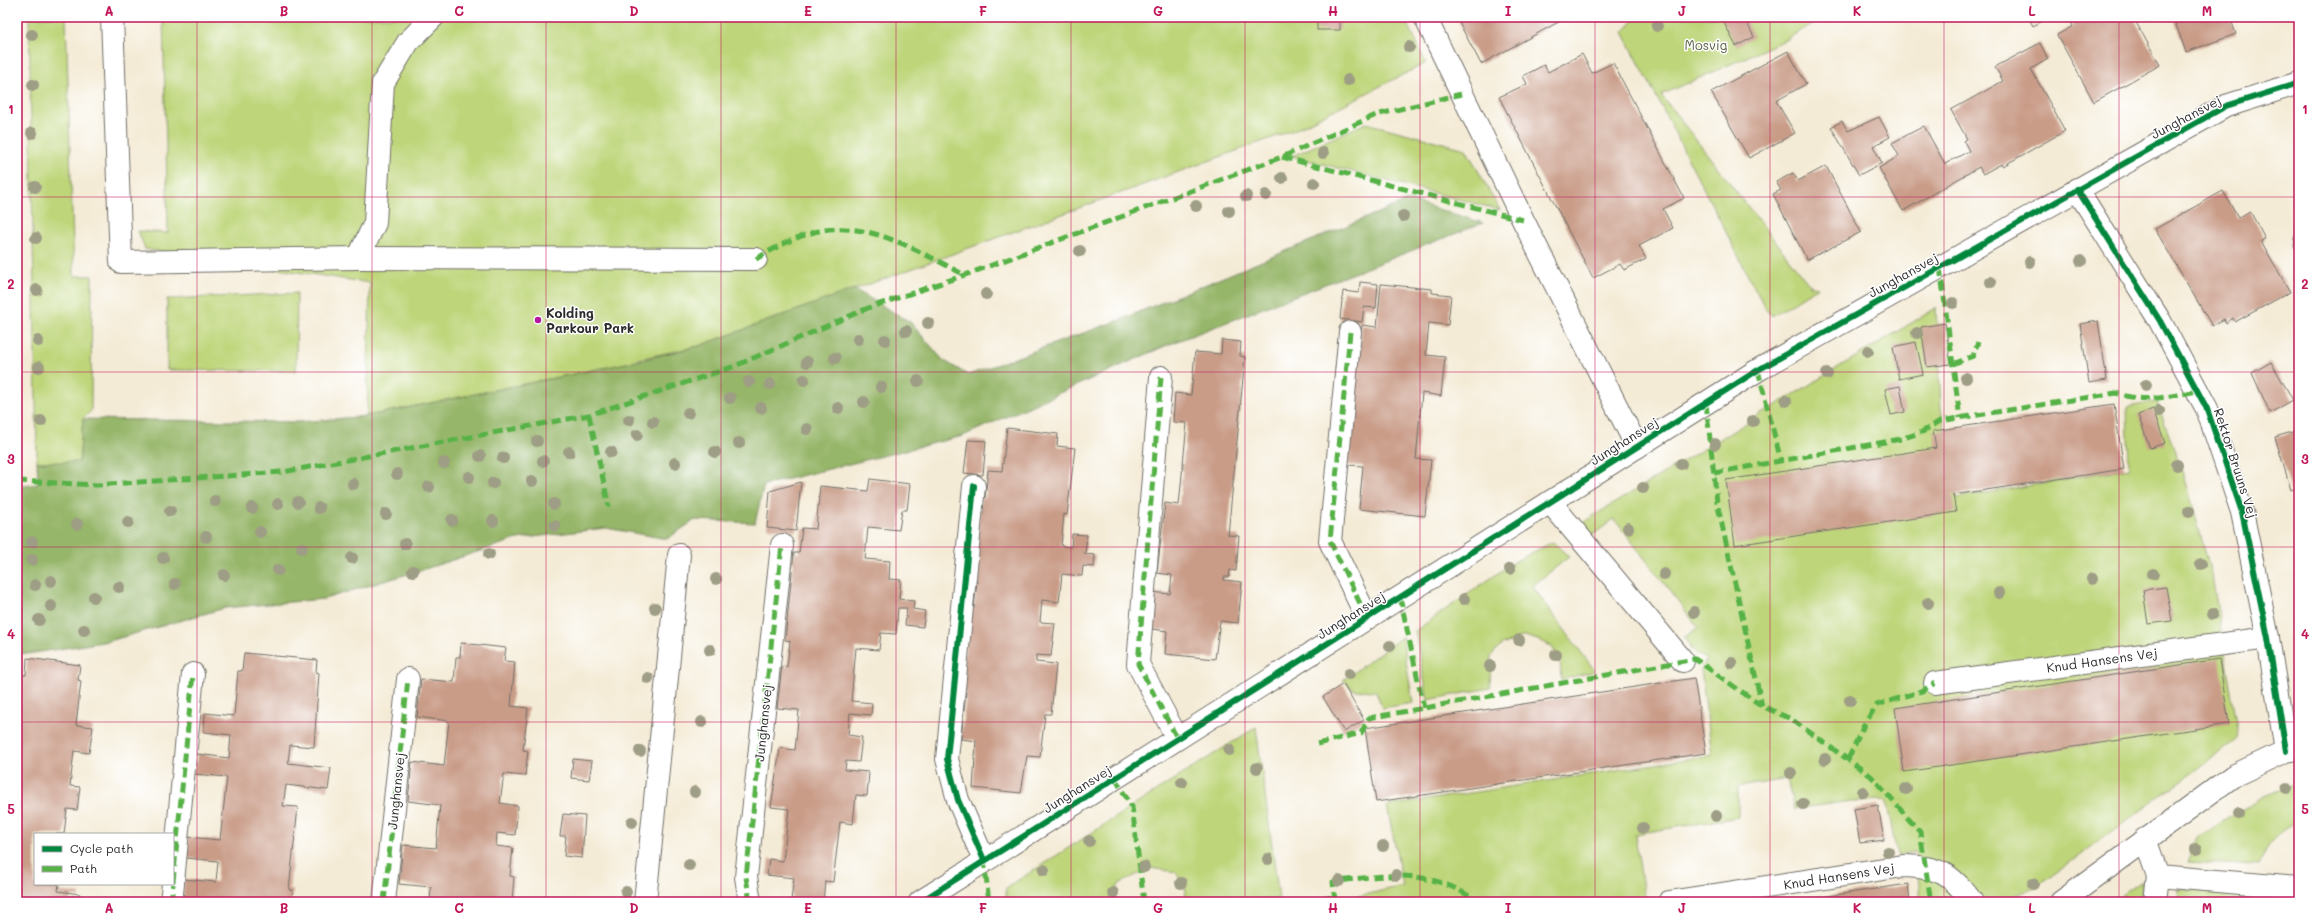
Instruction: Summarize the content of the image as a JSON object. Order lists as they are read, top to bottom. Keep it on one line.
{"streets":{"street":["Junghansvej","Rektor Bruuns Vej","Knud Hansens Vej"]},"crossings":[["Junghansvej","Rektor Bruuns Vej"],["Rektor Bruuns Vej","Knud Hansens Vej"]],"parks":["Mosvig"],"places":["Kolding Parkour Park"],"legend":["Cycle path","Path"],"grid":{"columns":["A","B","C","D","E","F","G","H","I","J","K","L","M"],"rows":["1","2","3","4","5"]}}
